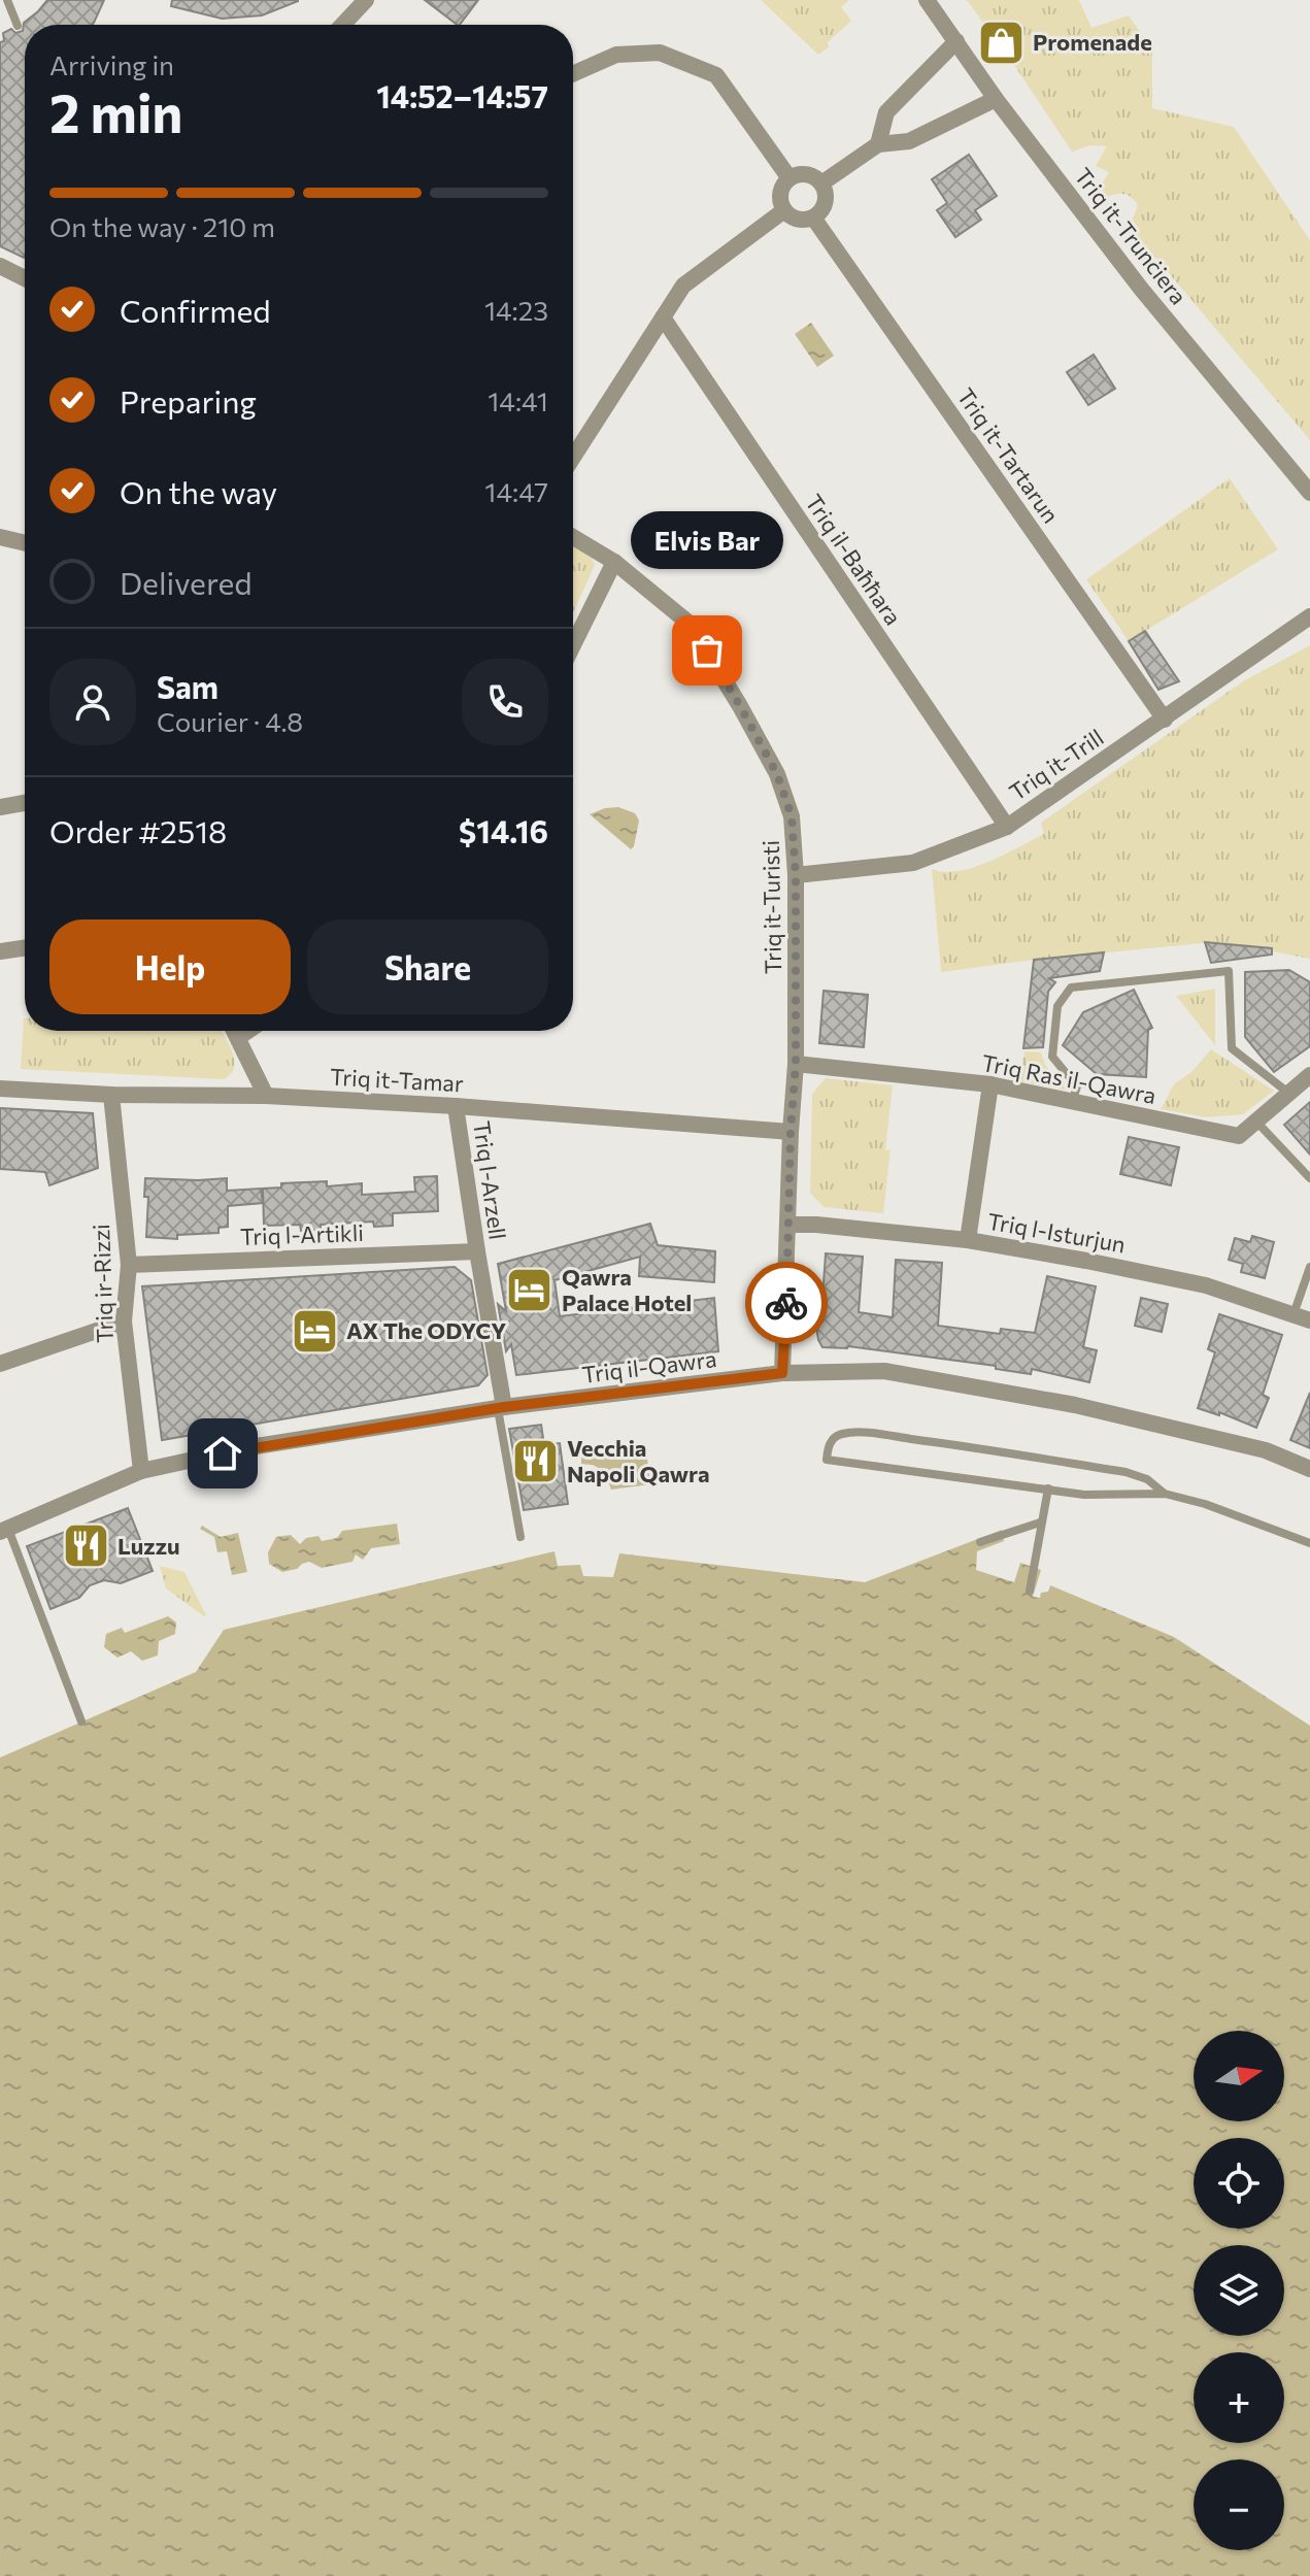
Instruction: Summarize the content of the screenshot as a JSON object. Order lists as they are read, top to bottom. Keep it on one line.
{"streets":{"street":["Triq it-Trunċiera","Triq it-Tartarun","Triq il-Baħħara","Triq it-Trill","Triq it-Turisti","Triq Ras il-Qawra","Triq it-Tamar","Triq l-Arzell","Triq l-Isturjun","Triq l-Artikli","Triq ir-Rizzi","Triq il-Qawra"]},"crossings":[["Triq it-Tartarun","Triq it-Trill"],["Triq il-Baħħara","Triq it-Trill"],["Triq it-Trill","Triq it-Turisti"],["Triq it-Turisti","Triq Ras il-Qawra"],["Triq it-Turisti","Triq it-Tamar"],["Triq it-Turisti","Triq l-Isturjun"],["Triq it-Turisti","Triq il-Qawra"],["Triq it-Tamar","Triq l-Arzell"],["Triq it-Tamar","Triq ir-Rizzi"],["Triq l-Arzell","Triq l-Artikli"],["Triq l-Arzell","Triq il-Qawra"],["Triq l-Artikli","Triq ir-Rizzi"],["Triq ir-Rizzi","Triq il-Qawra"]],"places":{"shop":["Promenade"],"other":["Elvis Bar"],"hotel":["Qawra Palace Hotel","AX The ODYCY"],"restaurant":["Vecchia Napoli Qawra","Luzzu"]},"north":"right","page":{"heading":["2 min","Arriving in","14:52–14:57"],"panel":["Sam","Courier · 4.8","Order #2518","$14.16"],"bar":"On the way · 210 m","list":[["Confirmed","14:23"],["Preparing","14:41"],["On the way","14:47"],"Delivered"],"bubble":"Elvis Bar","buttons":["Help","Share"],"map_buttons":["+","−"]}}
